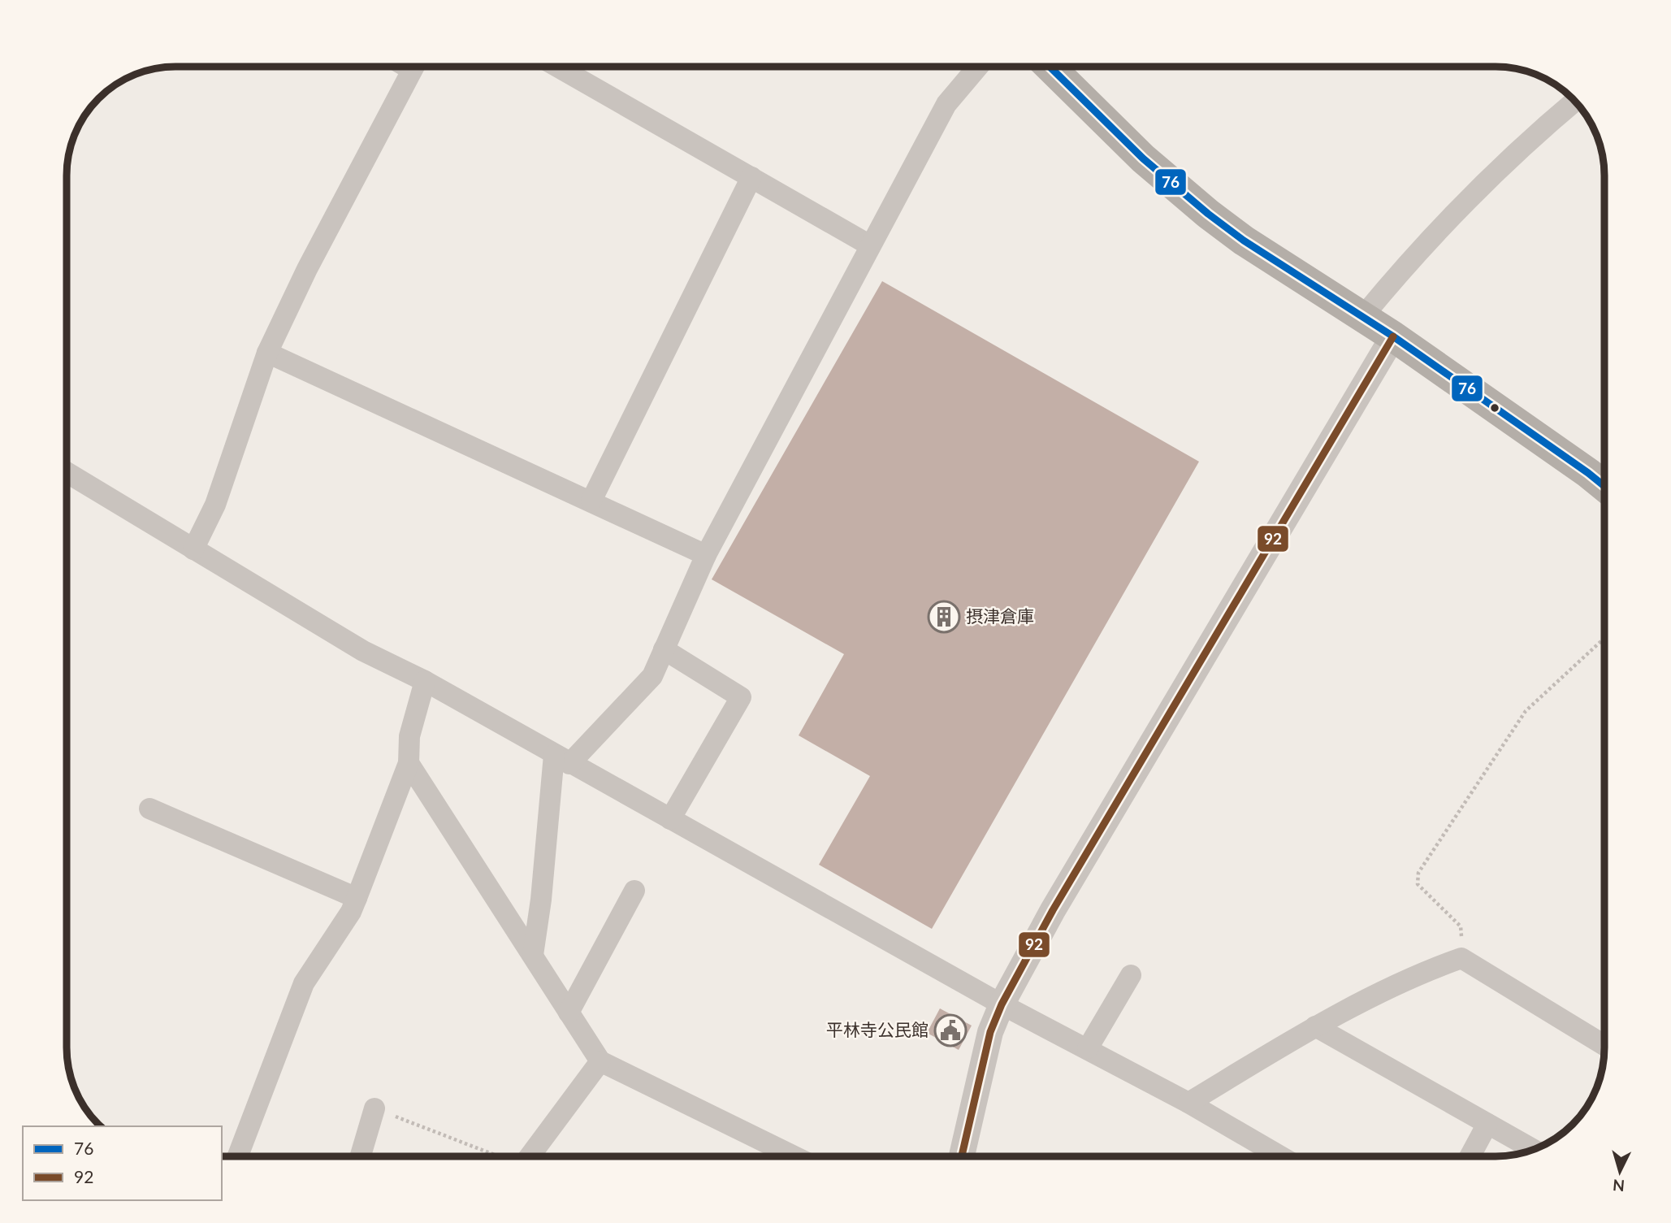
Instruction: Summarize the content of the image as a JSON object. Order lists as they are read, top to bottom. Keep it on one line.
{"places":{"building":["摂津倉庫"],"public building":["平林寺公民館"]},"lines":["transit line 76","transit line 92"],"legend":["76","92"],"north":"bottom"}
